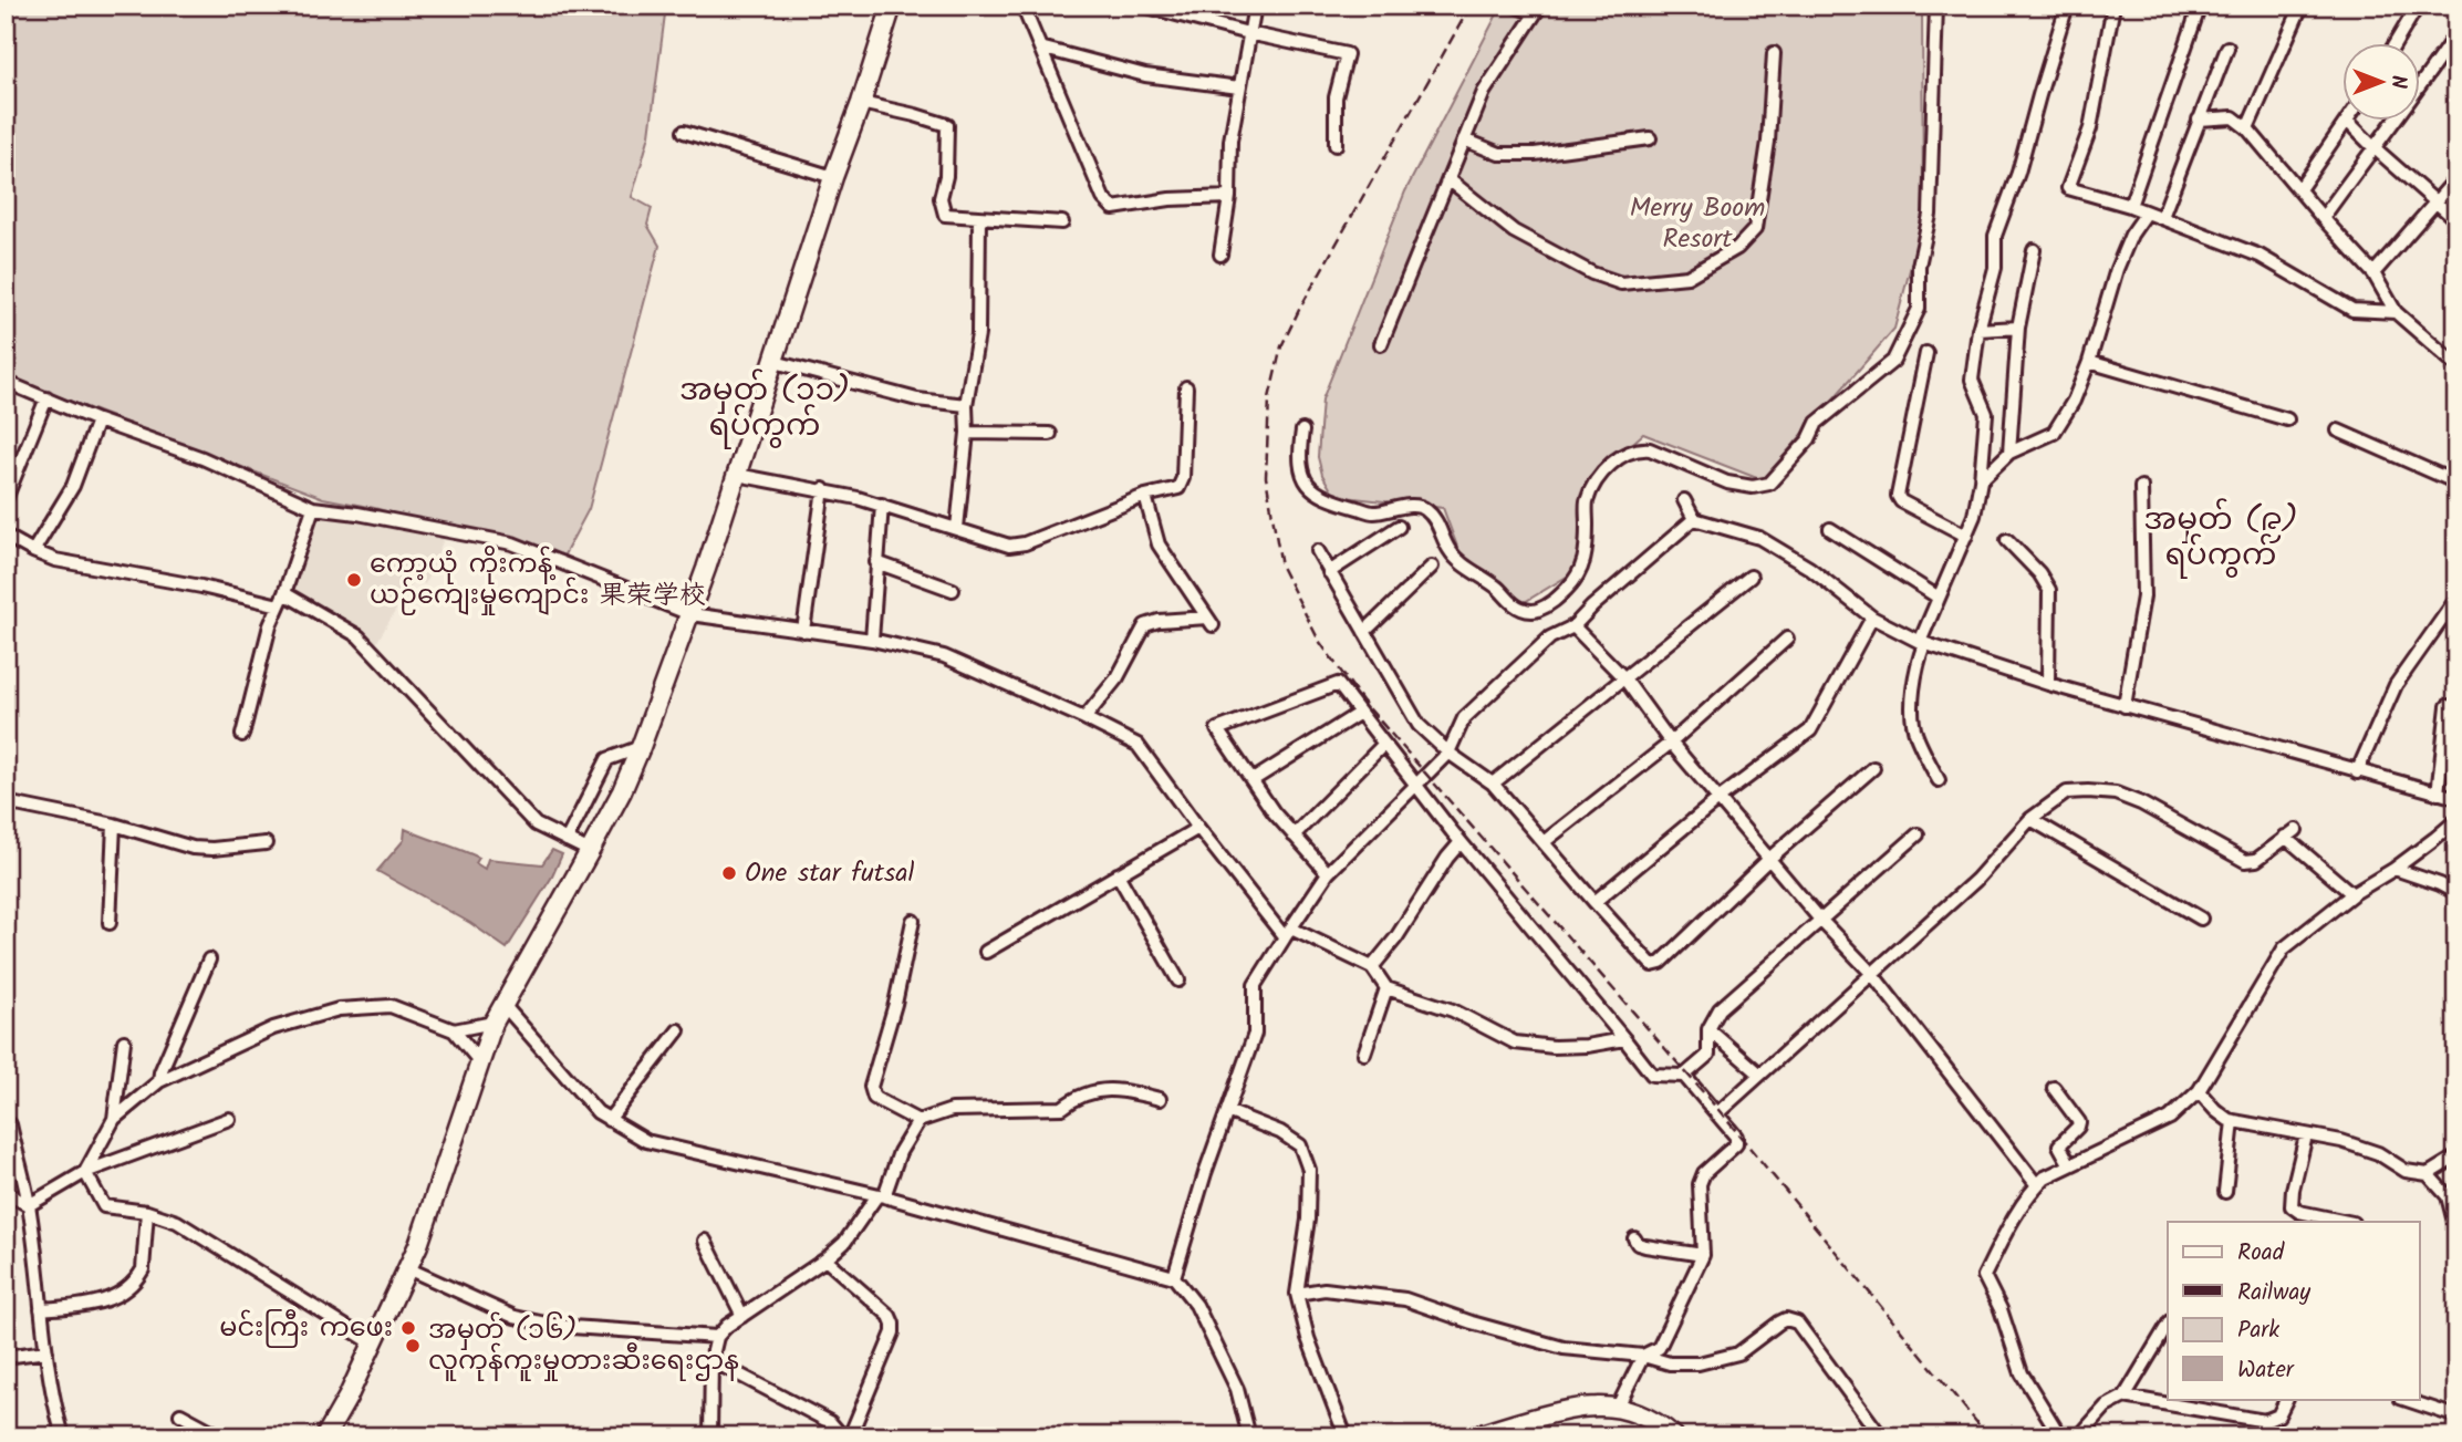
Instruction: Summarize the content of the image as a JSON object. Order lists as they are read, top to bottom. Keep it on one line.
{"districts":["အမှတ် (၁၁) ရပ်ကွက်","အမှတ် (၉) ရပ်ကွက်"],"parks":["Merry Boom Resort"],"places":["ကော့ယုံ ကိုးကန့် ယဉ်ကျေးမှုကျောင်း 果荣学校","One star futsal","မင်းကြီး ကဖေး","အမှတ် (၁၆) လူကုန်ကူးမှုတားဆီးရေးဌာန"],"legend":["Road","Railway","Park","Water"],"north":"right"}
